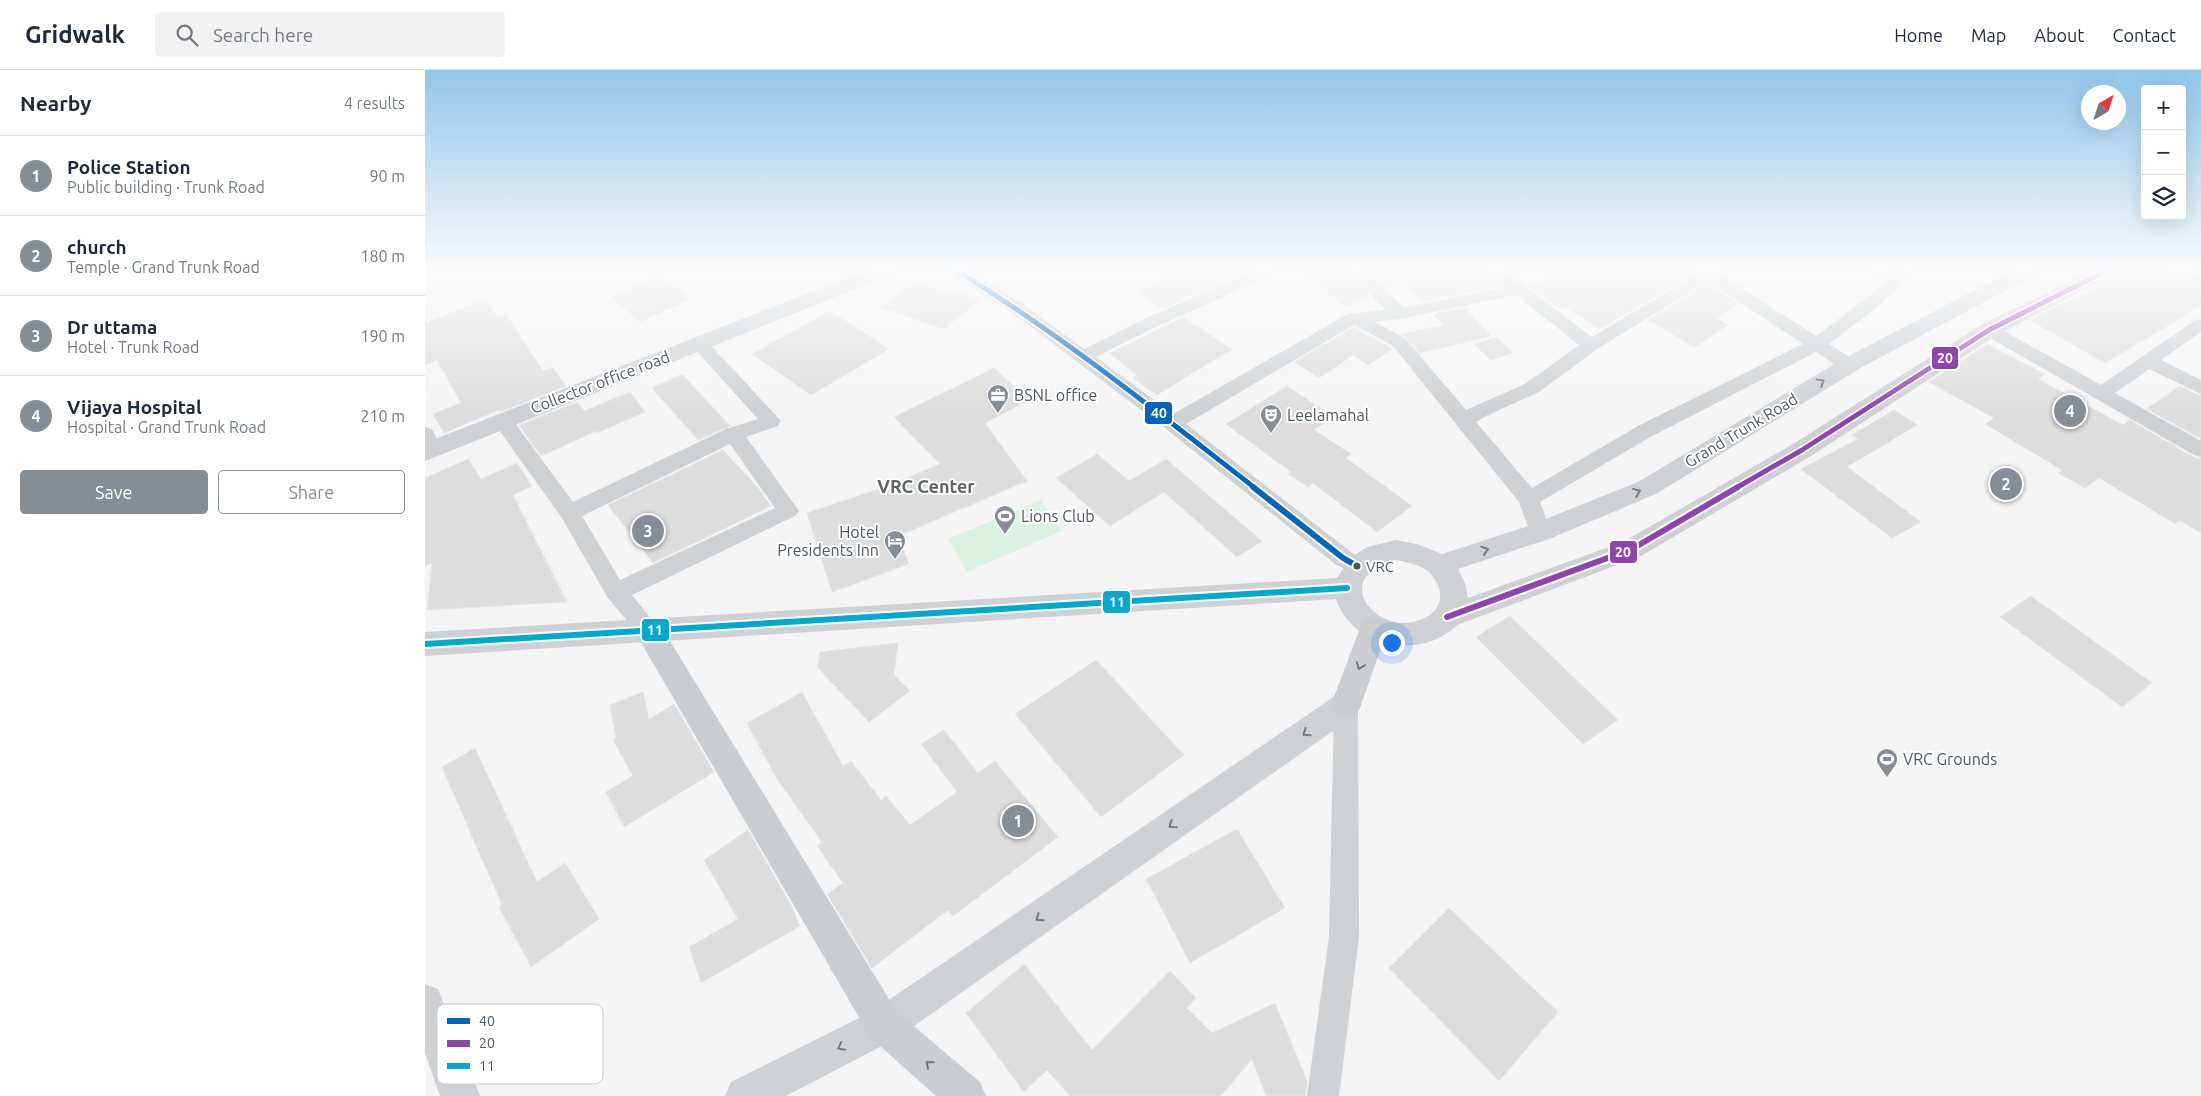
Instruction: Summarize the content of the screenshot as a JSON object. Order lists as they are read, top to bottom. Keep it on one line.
{"streets":{"main road":["Collector office road","Grand Trunk Road"]},"districts":["VRC Center"],"places":{"office":["BSNL office"],"theatre":["Leelamahal"],"sports":["Lions Club","VRC Grounds"],"hotel":["Hotel Presidents Inn"],"other":["VRC"]},"lines":["transit line 40","transit line 20","transit line 11"],"legend":["40","20","11"],"north":"top right","page":{"header":"Gridwalk","search":"Search here","nav":["Home","Map","About","Contact"],"heading":["Nearby","4 results"],"map_buttons":["+","−"],"list":[{"mark":"1","name":"Police Station","note":"Public building · Trunk Road","value":"90 m"},{"mark":"2","name":"church","note":"Temple · Grand Trunk Road","value":"180 m"},{"mark":"3","name":"Dr uttama","note":"Hotel · Trunk Road","value":"190 m"},{"mark":"4","name":"Vijaya Hospital","note":"Hospital · Grand Trunk Road","value":"210 m"}],"pins":["4","2","3","1"],"buttons":["Save","Share"]}}
